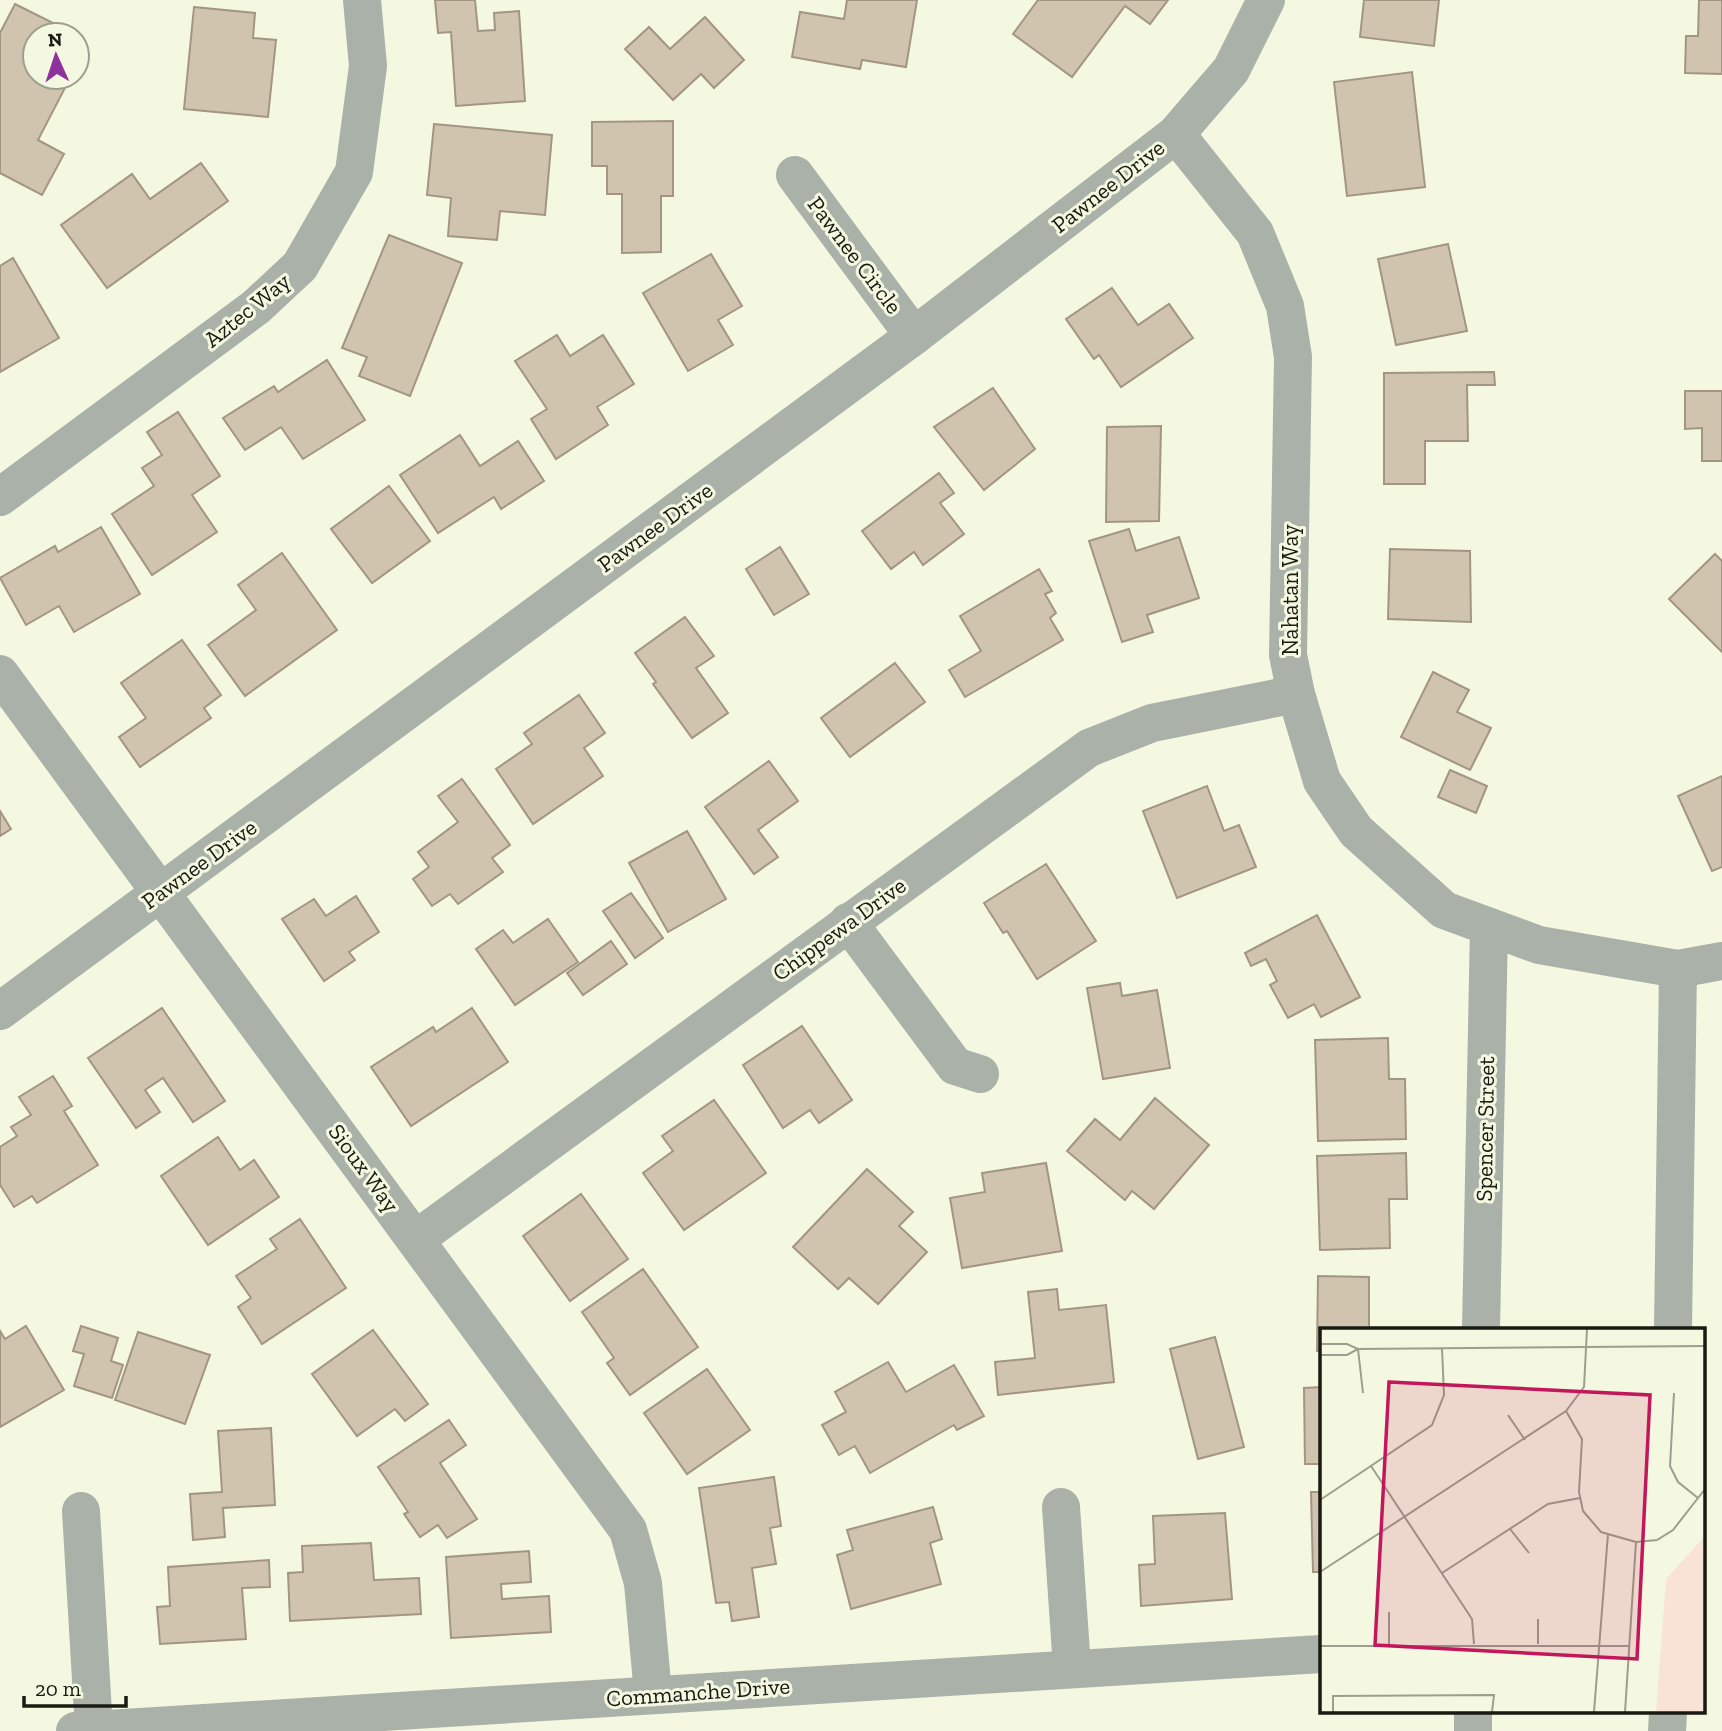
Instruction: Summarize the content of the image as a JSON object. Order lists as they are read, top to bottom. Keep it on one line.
{"streets":{"street":["Pawnee Drive","Pawnee Circle","Aztec Way","Nahatan Way","Chippewa Drive","Spencer Street","Sioux Way","Commanche Drive"]},"crossings":[["Pawnee Drive","Pawnee Circle"],["Pawnee Drive","Nahatan Way"],["Pawnee Drive","Sioux Way"],["Nahatan Way","Chippewa Drive"],["Nahatan Way","Spencer Street"],["Chippewa Drive","Sioux Way"],["Sioux Way","Commanche Drive"]],"scale_bar":"20 m","north":"top"}
